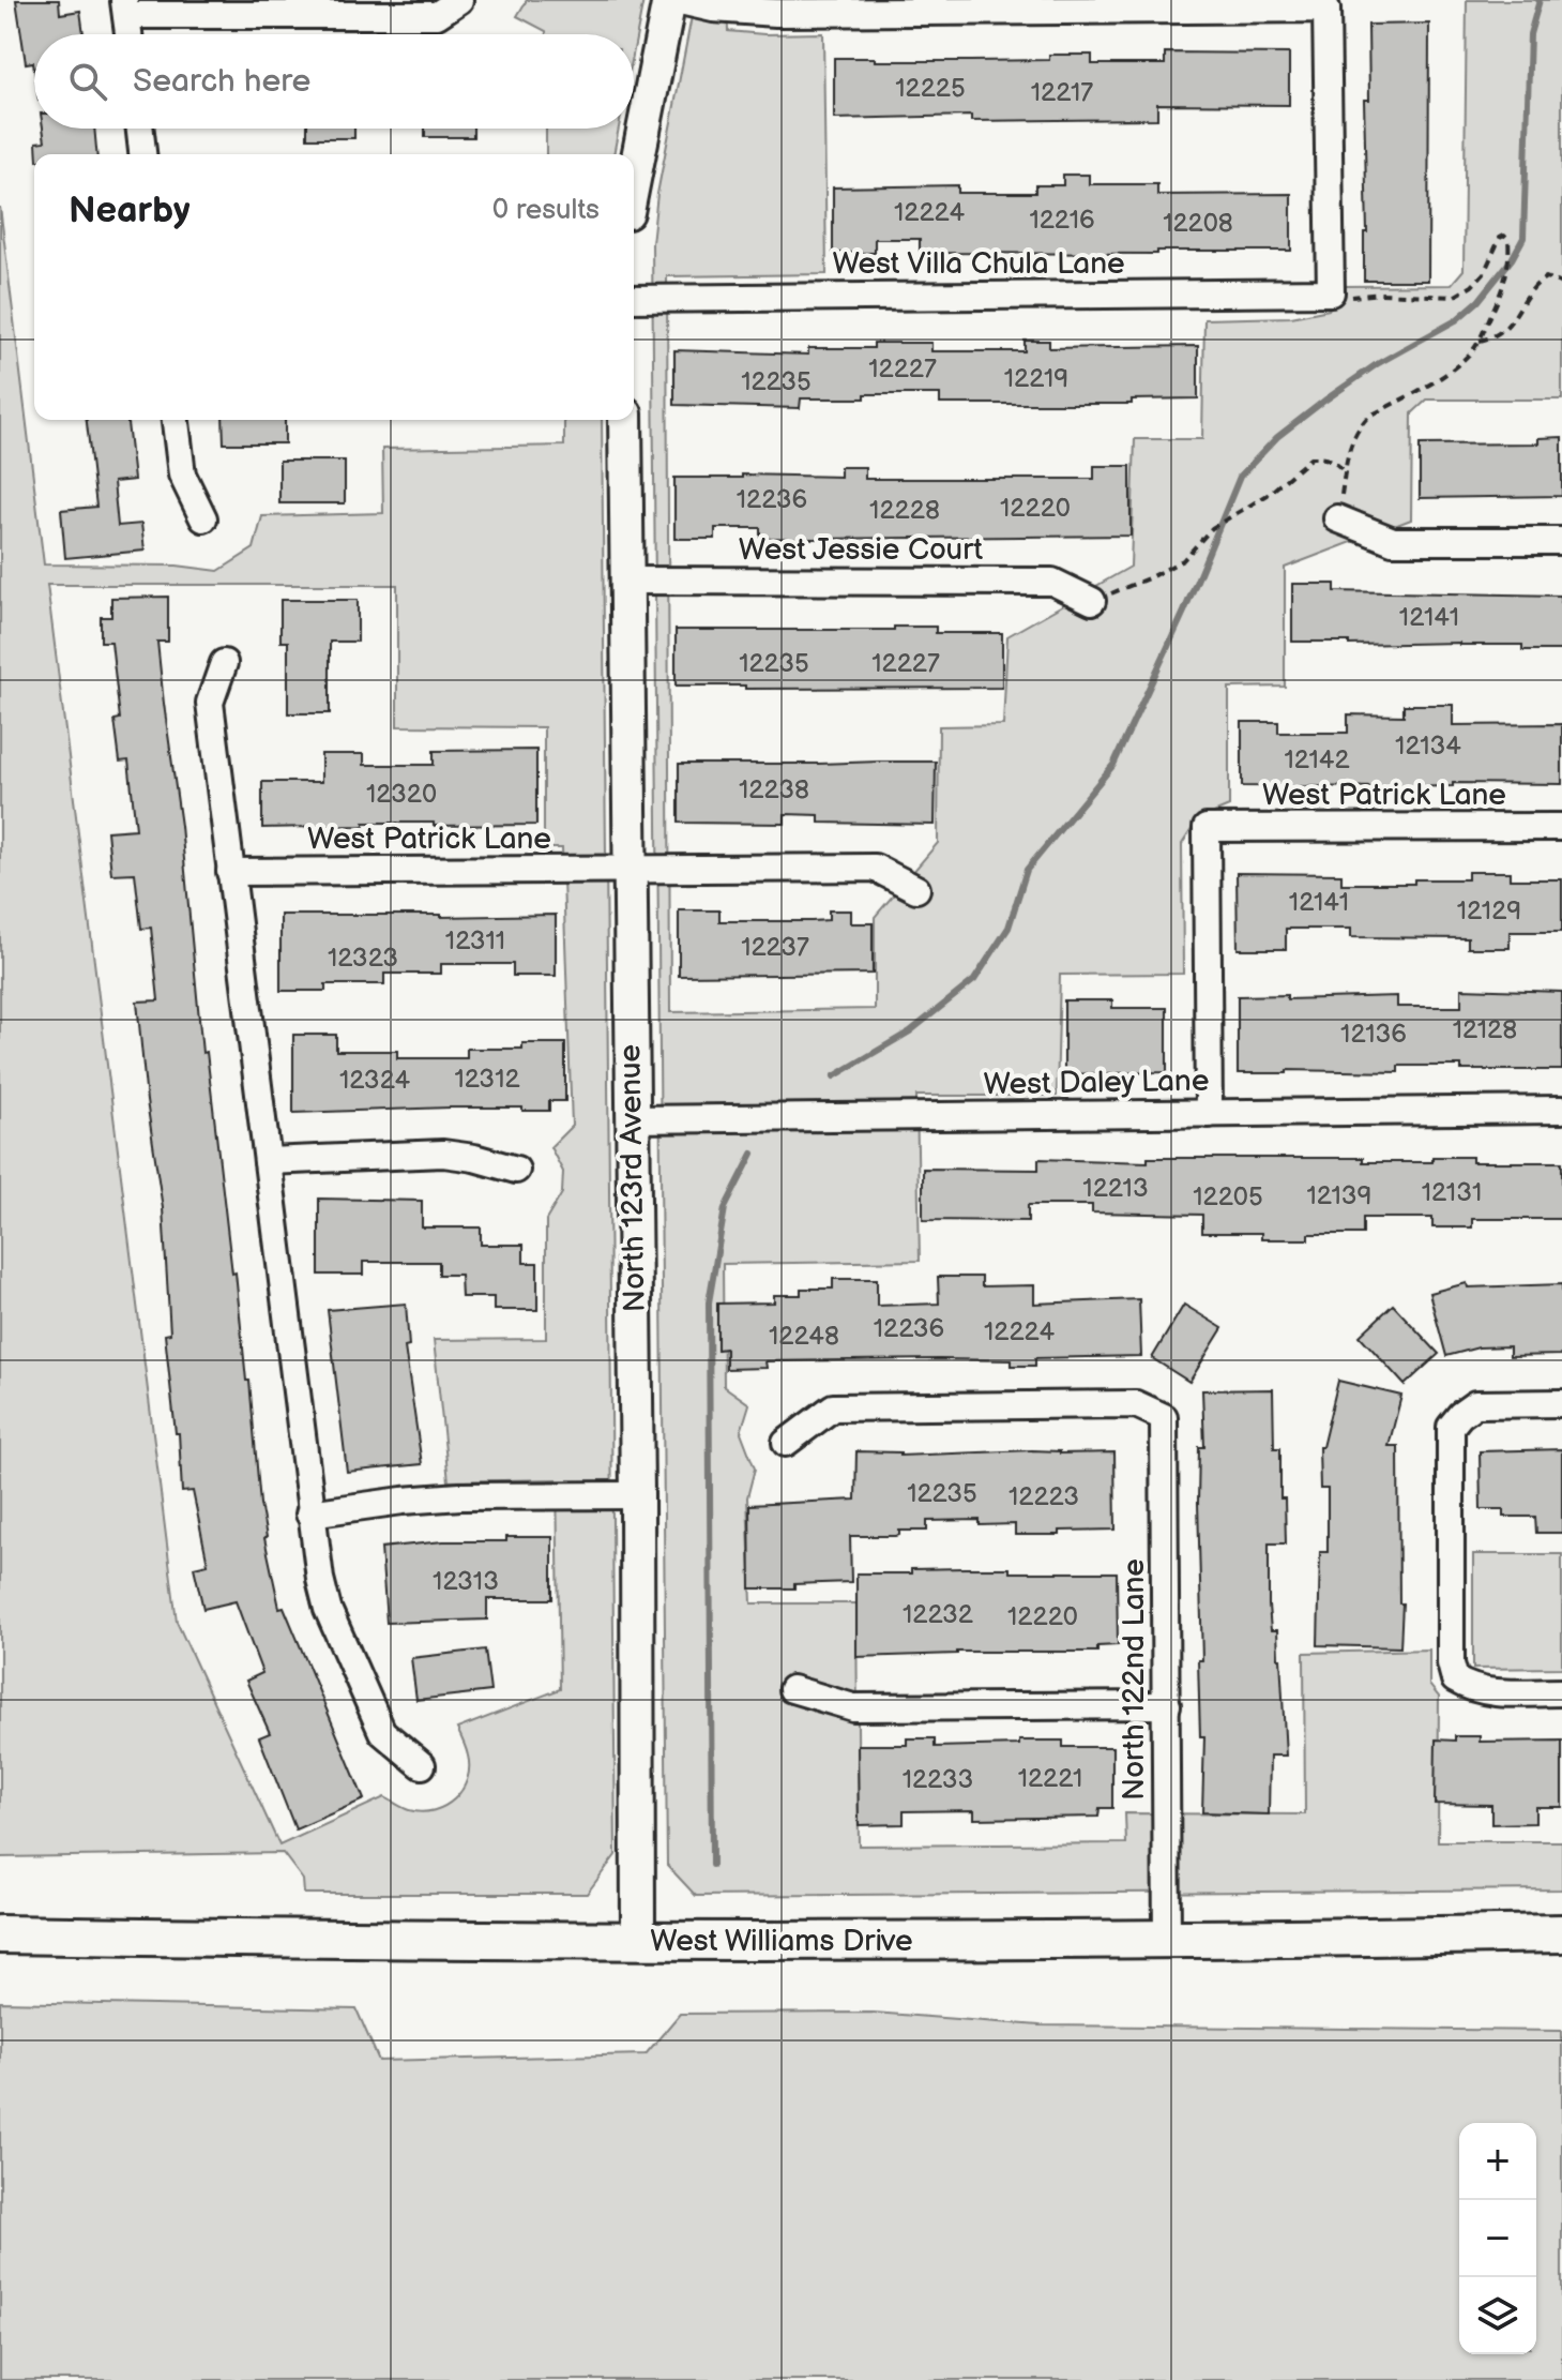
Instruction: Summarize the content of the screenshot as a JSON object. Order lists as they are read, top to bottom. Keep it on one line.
{"streets":{"main road":["West Williams Drive"],"street":["West Villa Chula Lane","West Jessie Court","West Patrick Lane","West Daley Lane","North 123rd Avenue","North 122nd Lane"]},"crossings":[["West Jessie Court","North 123rd Avenue"],["West Patrick Lane","West Daley Lane"],["West Patrick Lane","North 123rd Avenue"],["West Daley Lane","North 123rd Avenue"],["North 123rd Avenue","West Williams Drive"],["North 122nd Lane","West Williams Drive"]],"house_numbers":["12225","12217","12224","12216","12208","12227","12219","12235","12236","12220","12228","12141","12235","12227","12134","12142","12238","12320","12141","12129","12311","12237","12323","12128","12136","12312","12324","12213","12131","12139","12205","12236","12224","12248","12235","12223","12313","12232","12220","12221","12233"],"page":{"search":"Search here","heading":["Nearby","0 results"],"map_buttons":["+","−"]}}
